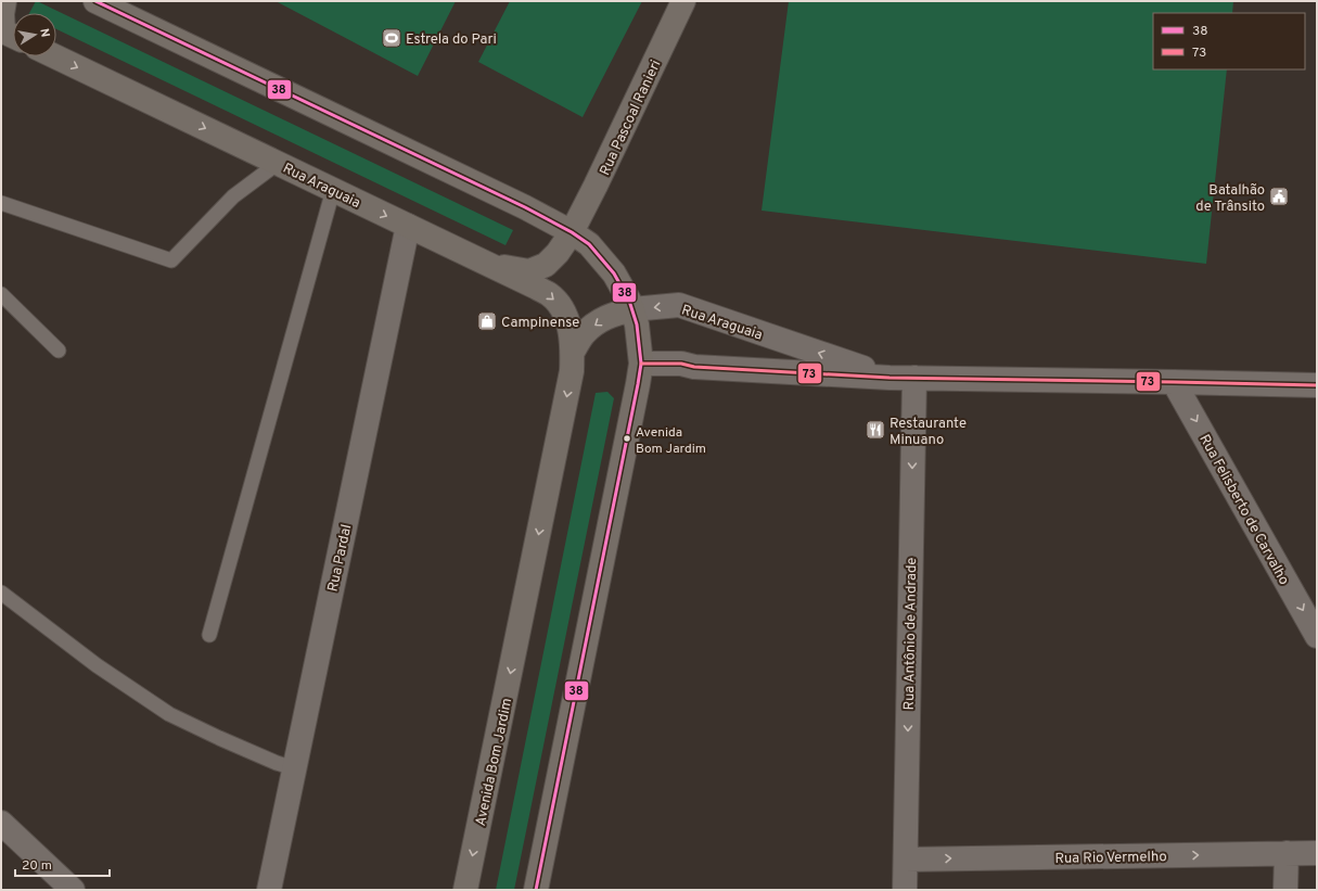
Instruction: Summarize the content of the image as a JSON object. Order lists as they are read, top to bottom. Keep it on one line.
{"streets":{"main road":["Rua Pascoal Ranieri","Rua Araguaia","Avenida Bom Jardim"],"street":["Rua Felisberto de Carvalho","Rua Pardal","Rua Antônio de Andrade","Rua Rio Vermelho"]},"crossings":[["Rua Pascoal Ranieri","Rua Araguaia"],["Rua Araguaia","Rua Felisberto de Carvalho"],["Rua Araguaia","Rua Pardal"],["Rua Araguaia","Rua Antônio de Andrade"],["Rua Araguaia","Avenida Bom Jardim"],["Rua Antônio de Andrade","Rua Rio Vermelho"]],"one_way":["Rua Felisberto de Carvalho","Rua Antônio de Andrade","Rua Rio Vermelho"],"places":{"sports":["Estrela do Pari"],"public building":["Batalhão de Trânsito"],"shop":["Campinense"],"restaurant":["Restaurante Minuano"],"other":["Avenida Bom Jardim"]},"lines":["transit line 38","transit line 73"],"legend":["38","73"],"scale_bar":"20 m","north":"right"}
